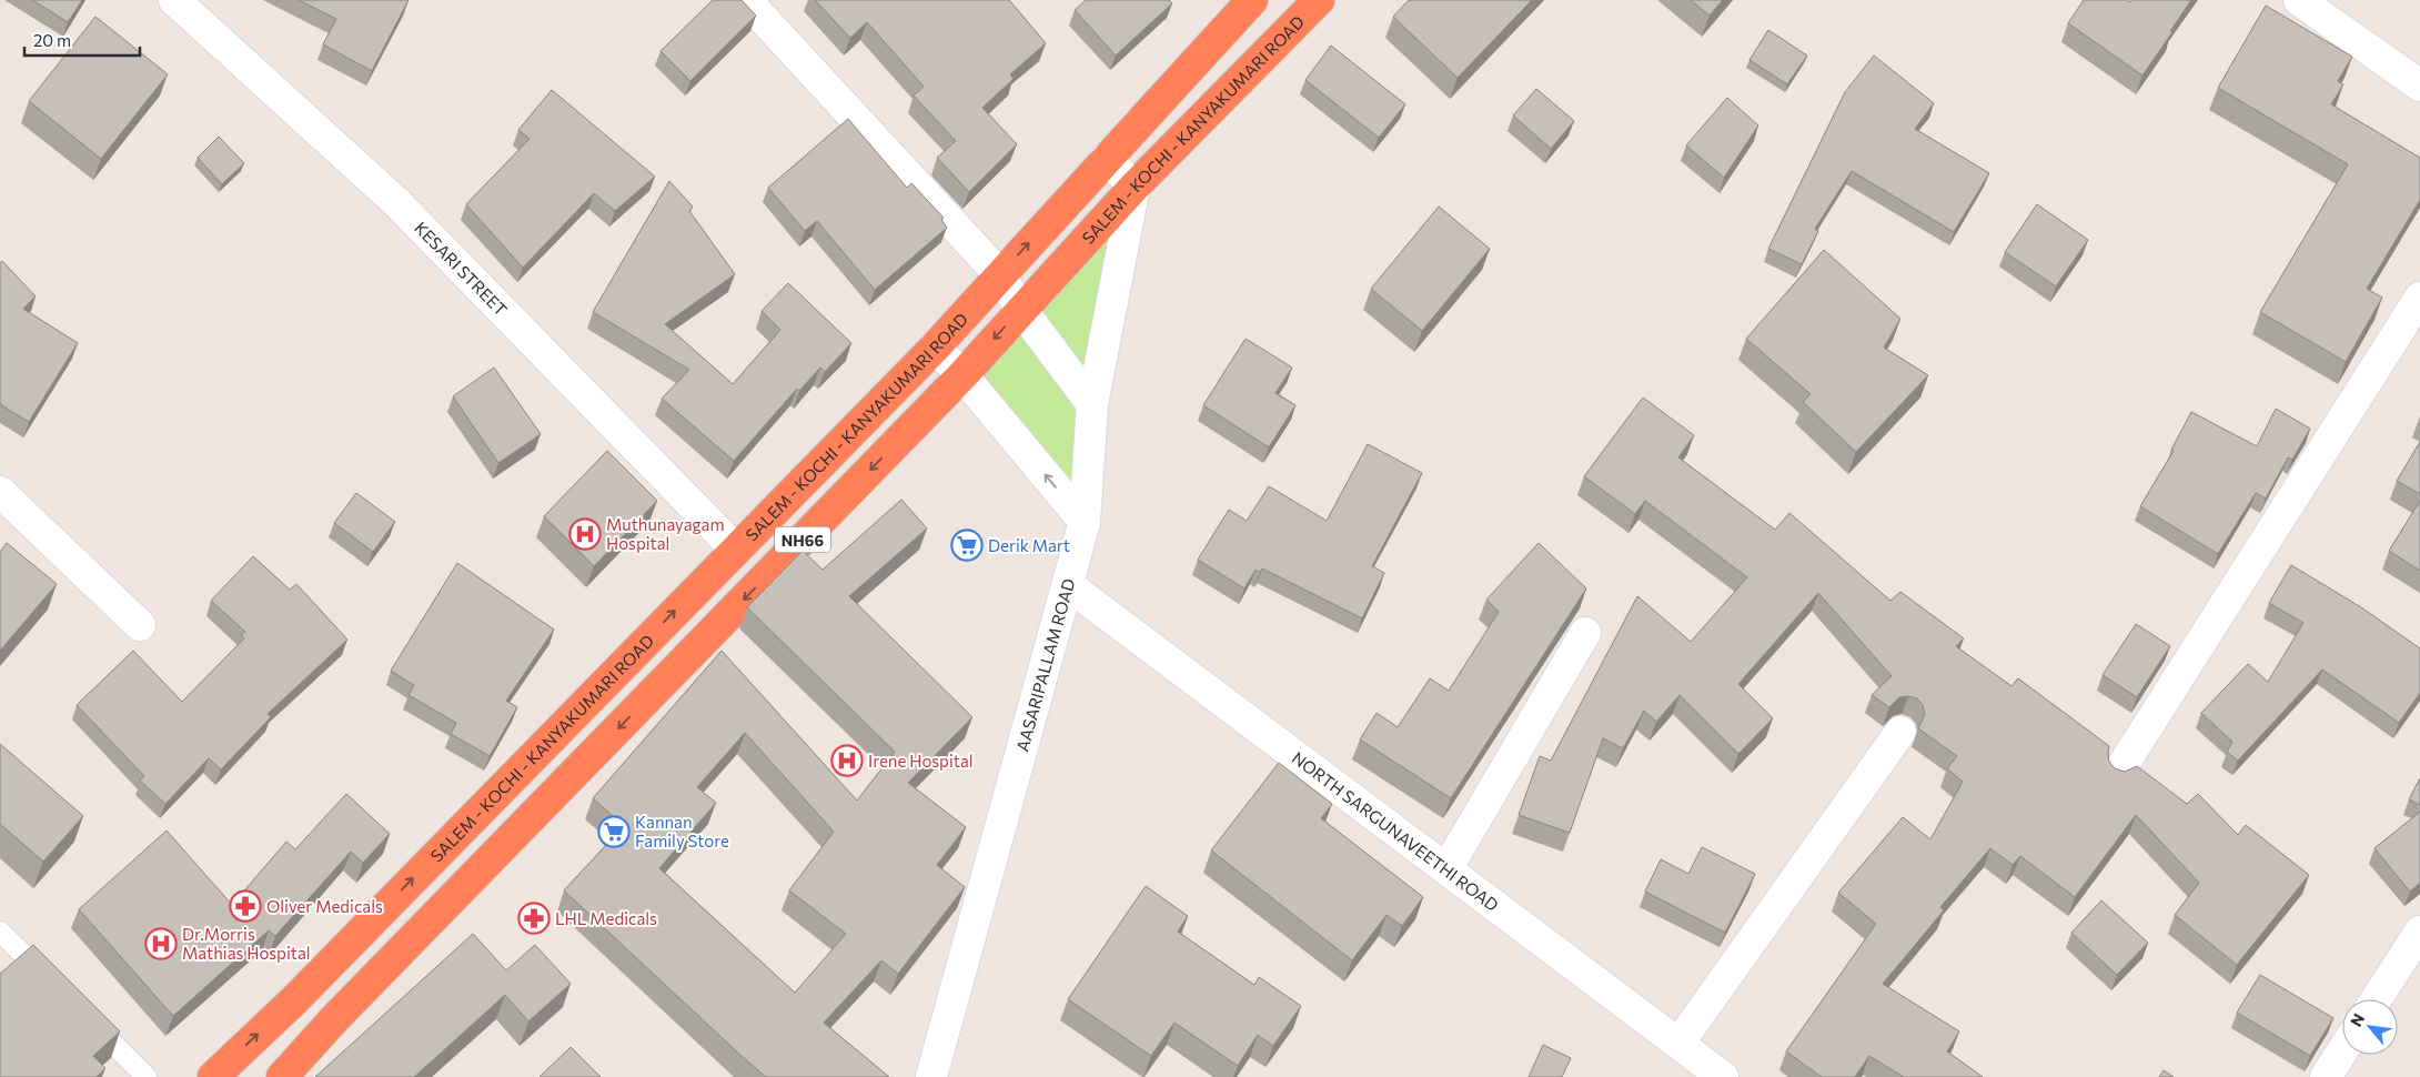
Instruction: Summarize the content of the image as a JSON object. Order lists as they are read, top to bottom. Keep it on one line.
{"streets":{"highway":["SALEM - KOCHI - KANYAKUMARI ROAD","NH66"],"street":["KESARI STREET","AASARIPALLAM ROAD","NORTH SARGUNAVEETHI ROAD"]},"crossings":[["SALEM - KOCHI - KANYAKUMARI ROAD","KESARI STREET"],["SALEM - KOCHI - KANYAKUMARI ROAD","AASARIPALLAM ROAD"],["AASARIPALLAM ROAD","NORTH SARGUNAVEETHI ROAD"]],"places":{"hospital":["Muthunayagam Hospital","Irene Hospital","Dr.Morris Mathias Hospital"],"supermarket":["Derik Mart","Kannan Family Store"],"pharmacy":["Oliver Medicals","LHL Medicals"]},"scale_bar":"20 m","north":"top left"}
